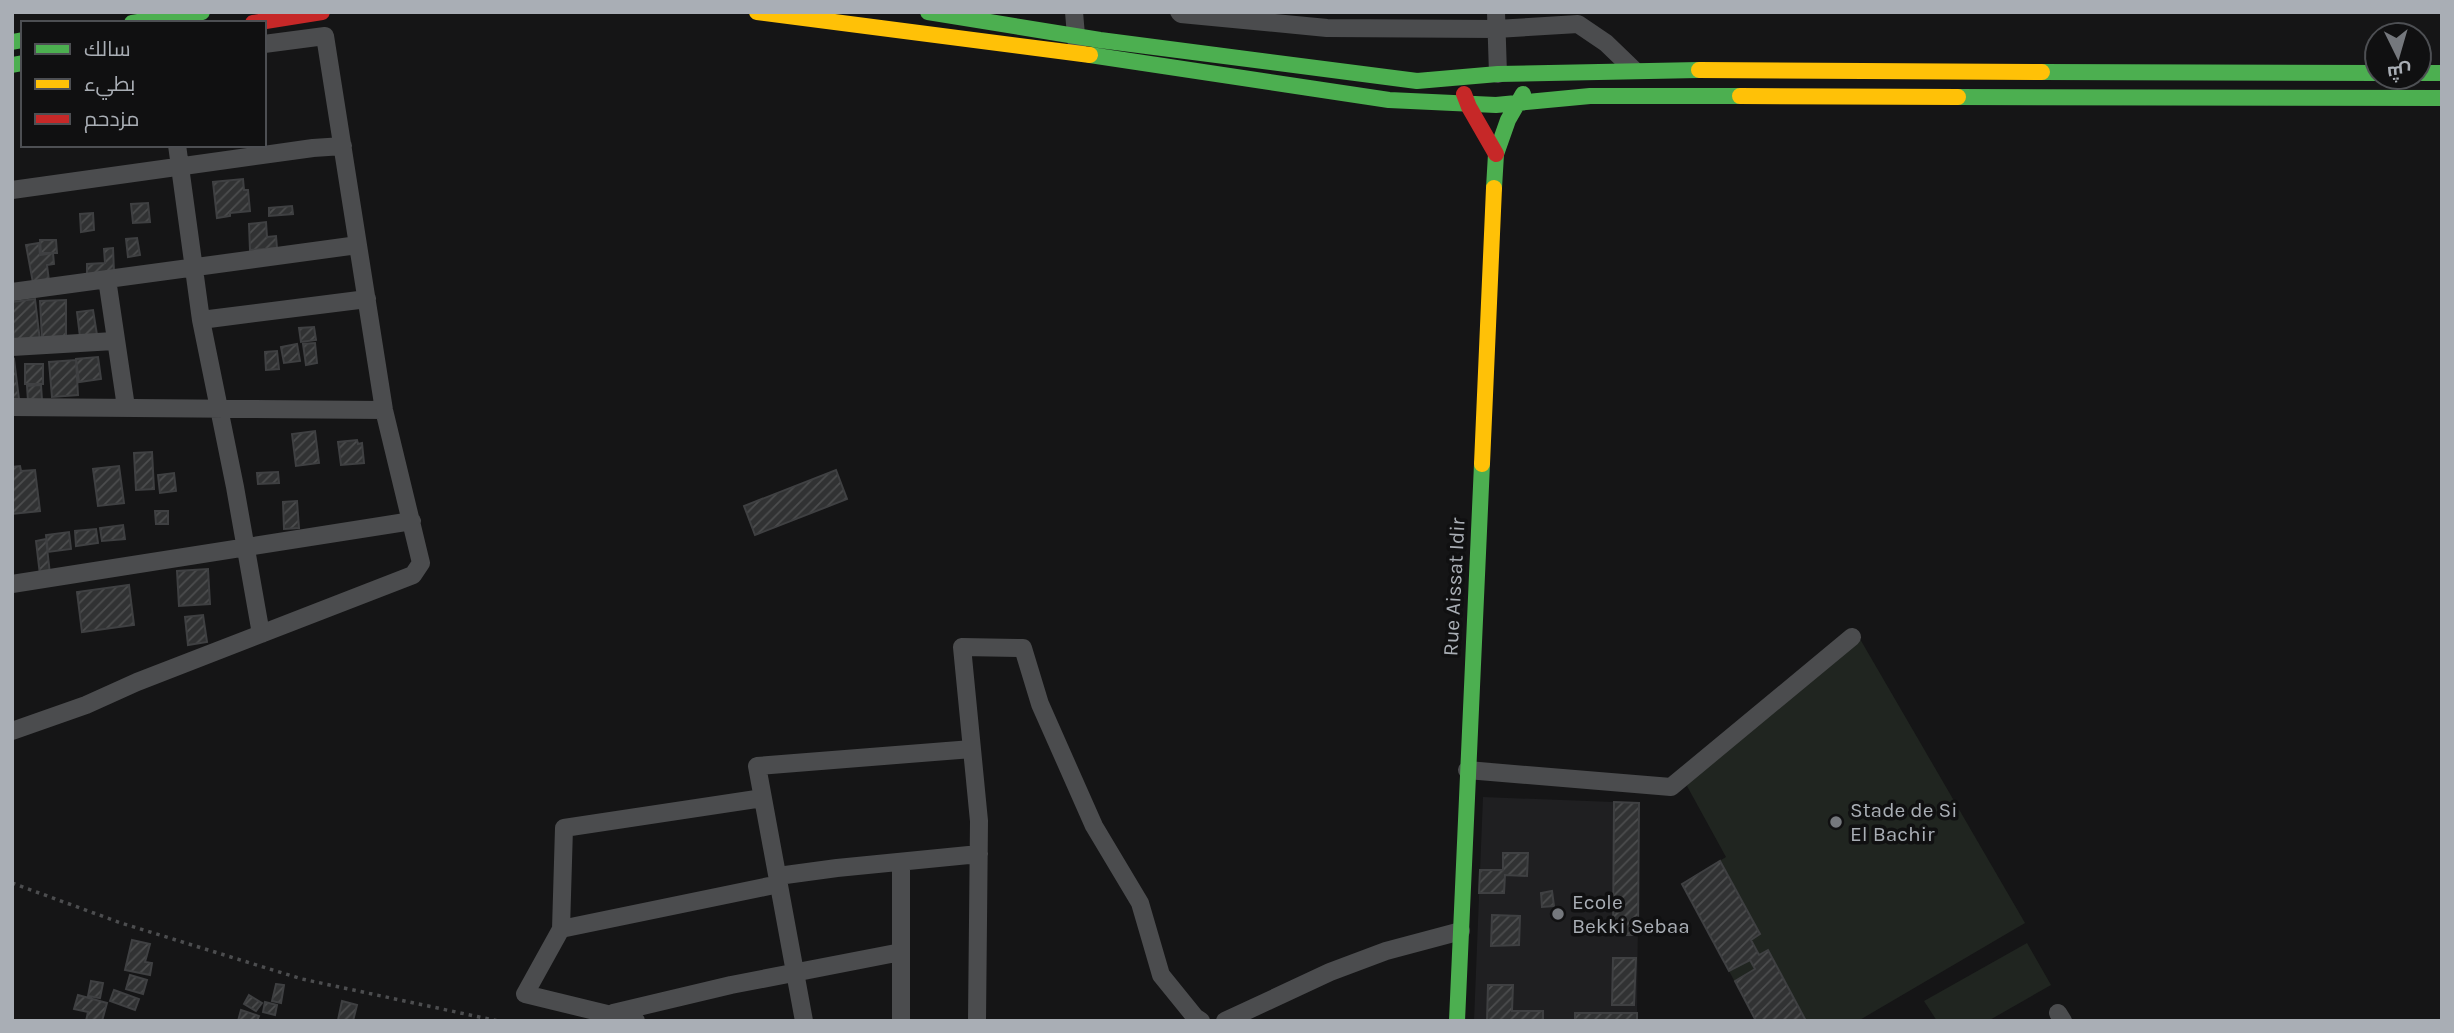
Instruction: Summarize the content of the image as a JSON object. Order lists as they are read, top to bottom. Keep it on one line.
{"streets":{"main road":["Rue Aissat Idir"]},"places":["Stade de Si El Bachir","Ecole Bekki Sebaa"],"legend":["سالك","بطيء","مزدحم"],"north":"bottom"}
